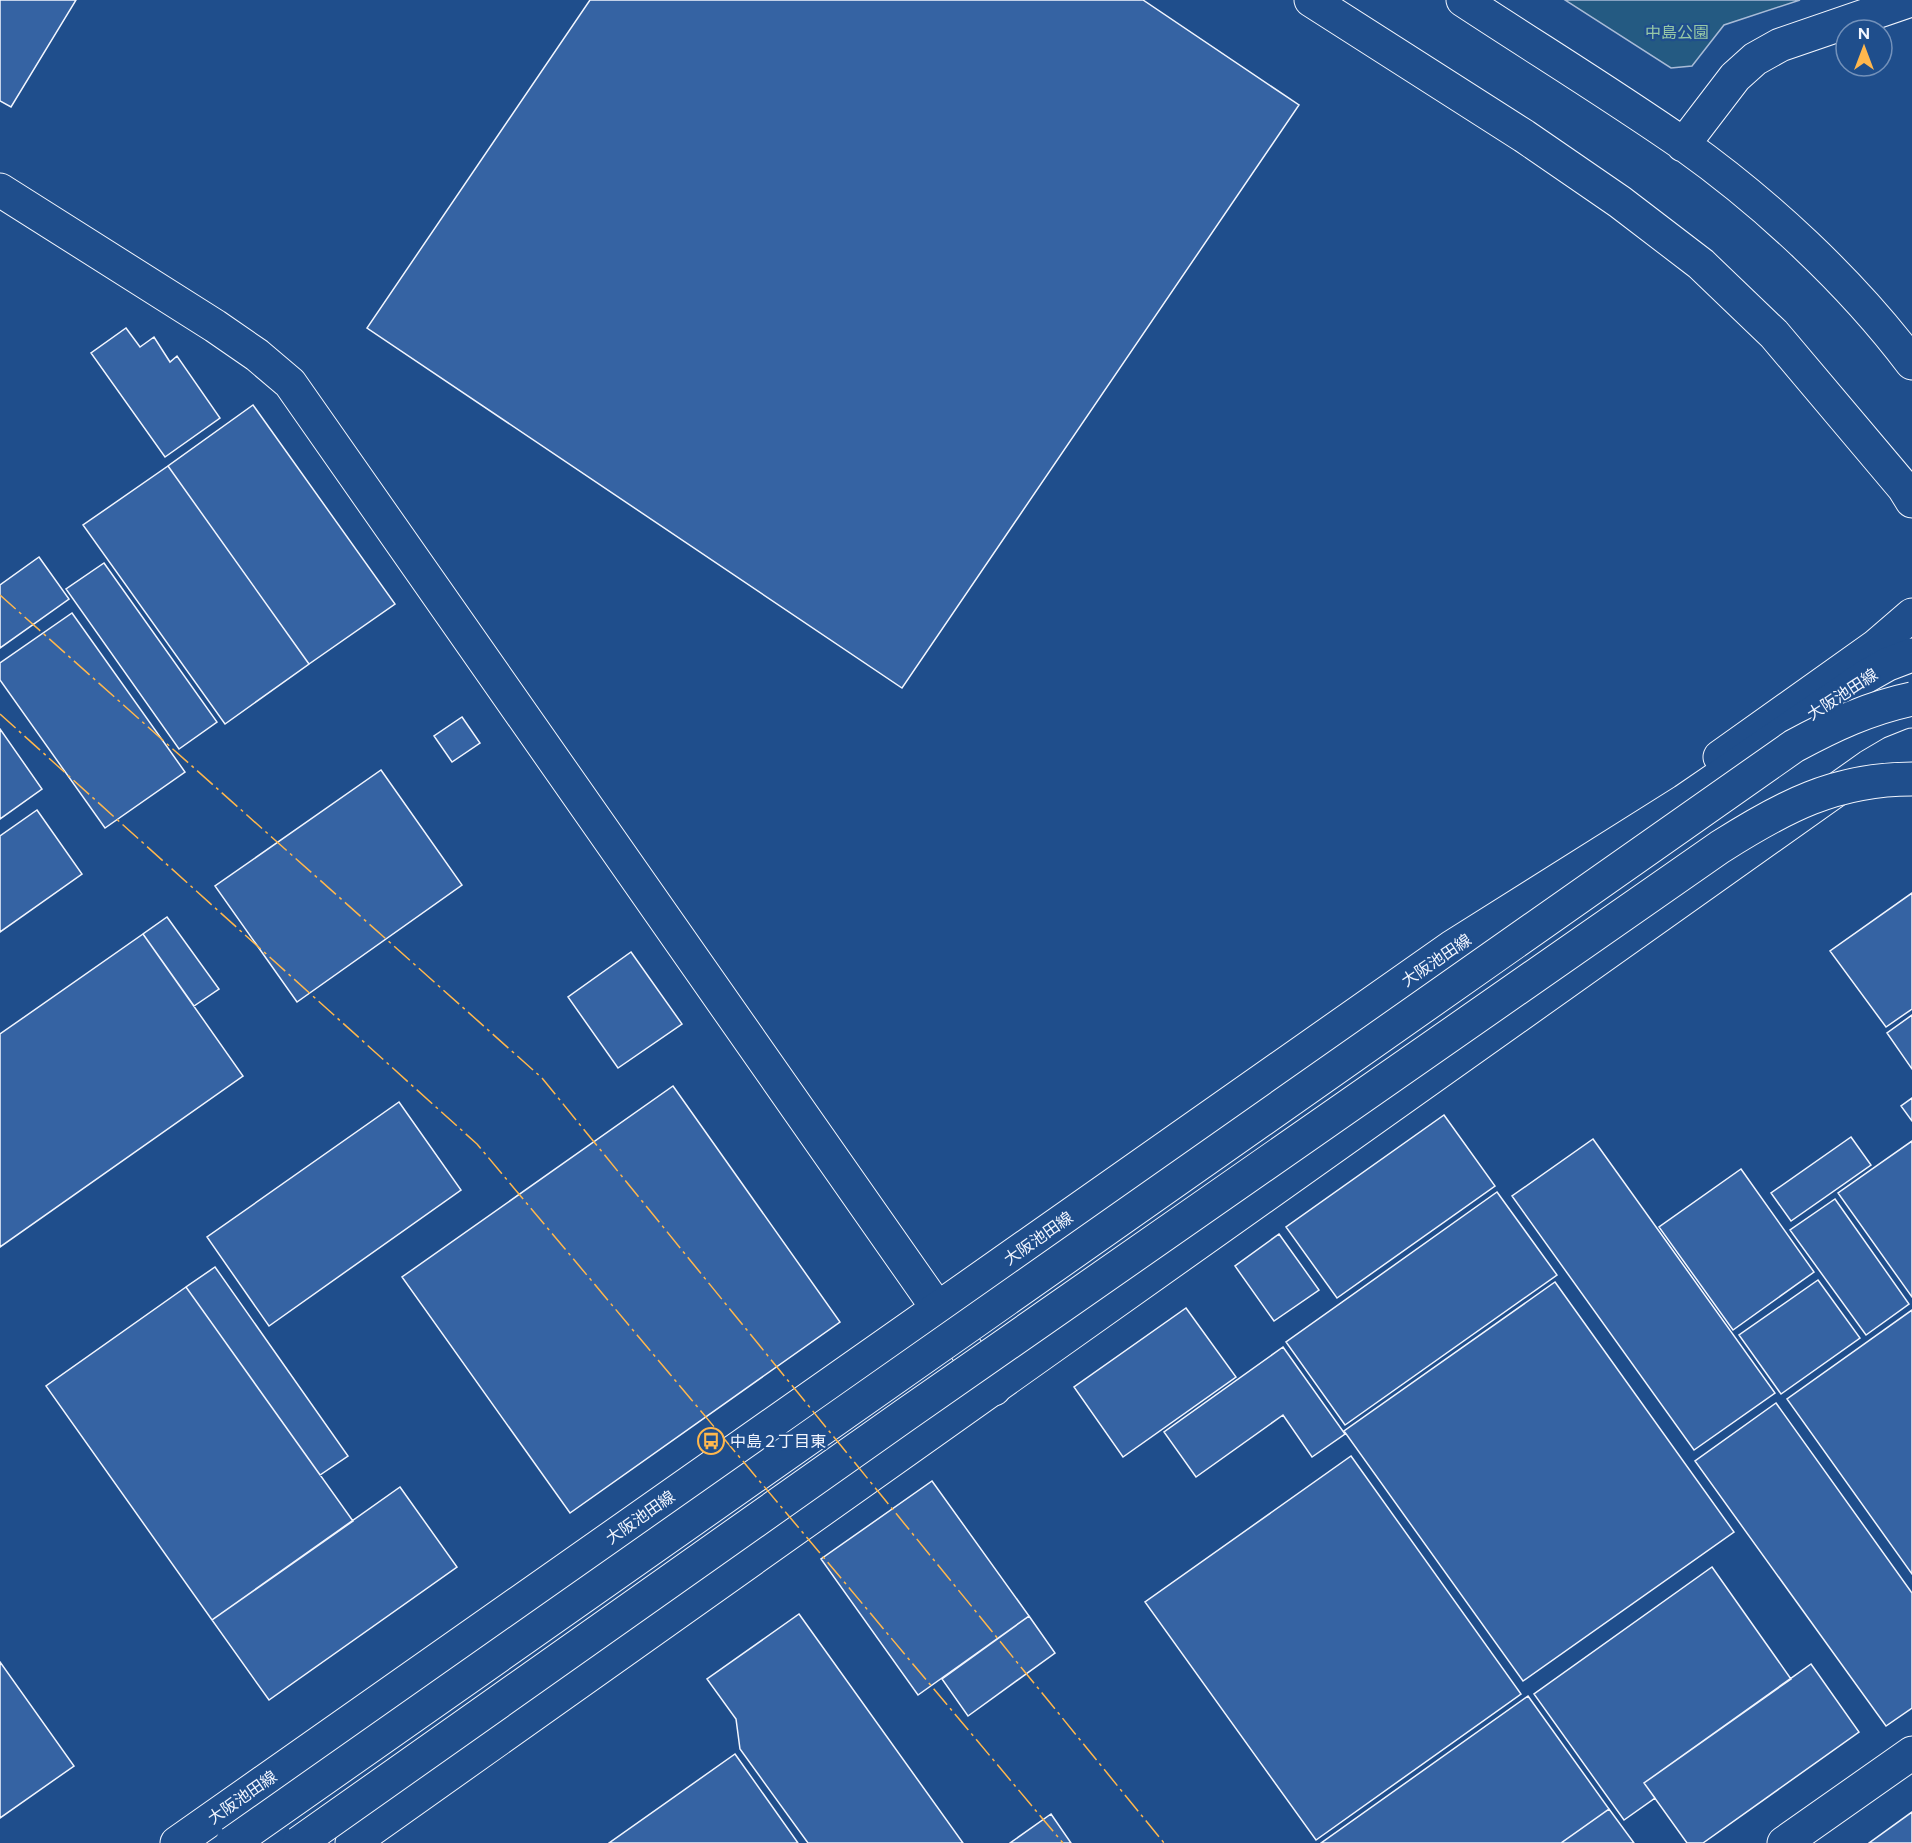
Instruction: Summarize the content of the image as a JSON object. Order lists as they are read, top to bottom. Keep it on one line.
{"streets":{"main road":["大阪池田線"]},"parks":["中島公園"],"places":{"bus stop":["中島２丁目東"]},"north":"top"}
